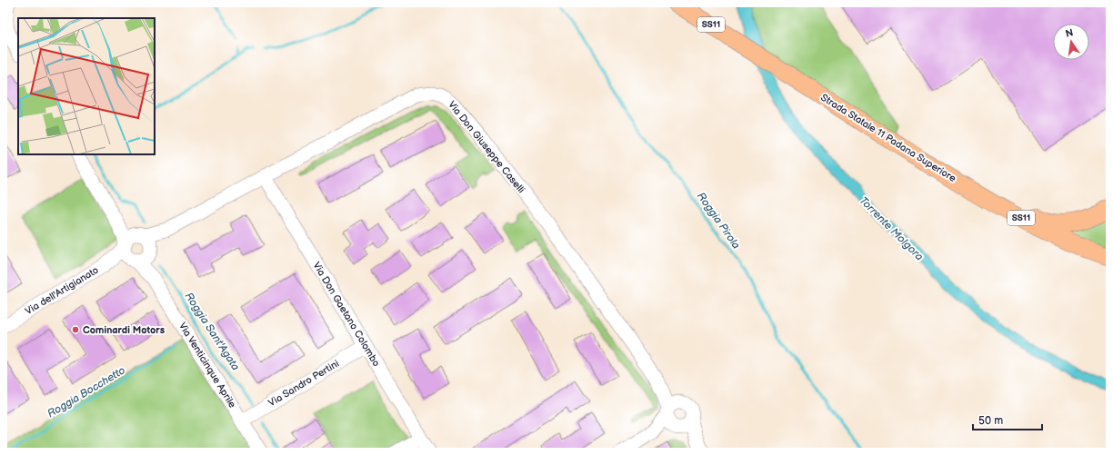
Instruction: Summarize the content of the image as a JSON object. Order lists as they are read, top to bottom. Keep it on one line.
{"streets":{"main road":["SS11","Strada Statale 11 Padana Superiore"],"street":["Via Don Giuseppe Caselli","Via dell'Artigianato","Via Don Gaetano Colombo","Via Venticinque Aprile","Via Sandro Pertini"]},"crossings":[["Via Don Giuseppe Caselli","Via dell'Artigianato"],["Via Don Giuseppe Caselli","Via Don Gaetano Colombo"],["Via Don Giuseppe Caselli","Via Venticinque Aprile"],["Via dell'Artigianato","Via Venticinque Aprile"],["Via Don Gaetano Colombo","Via Sandro Pertini"],["Via Venticinque Aprile","Via Sandro Pertini"]],"water":["Roggia Pirola","Torrente Molgora","Roggia Sant'Agata","Roggia Bocchetto"],"places":["Cominardi Motors"],"scale_bar":"50 m","north":"top"}
